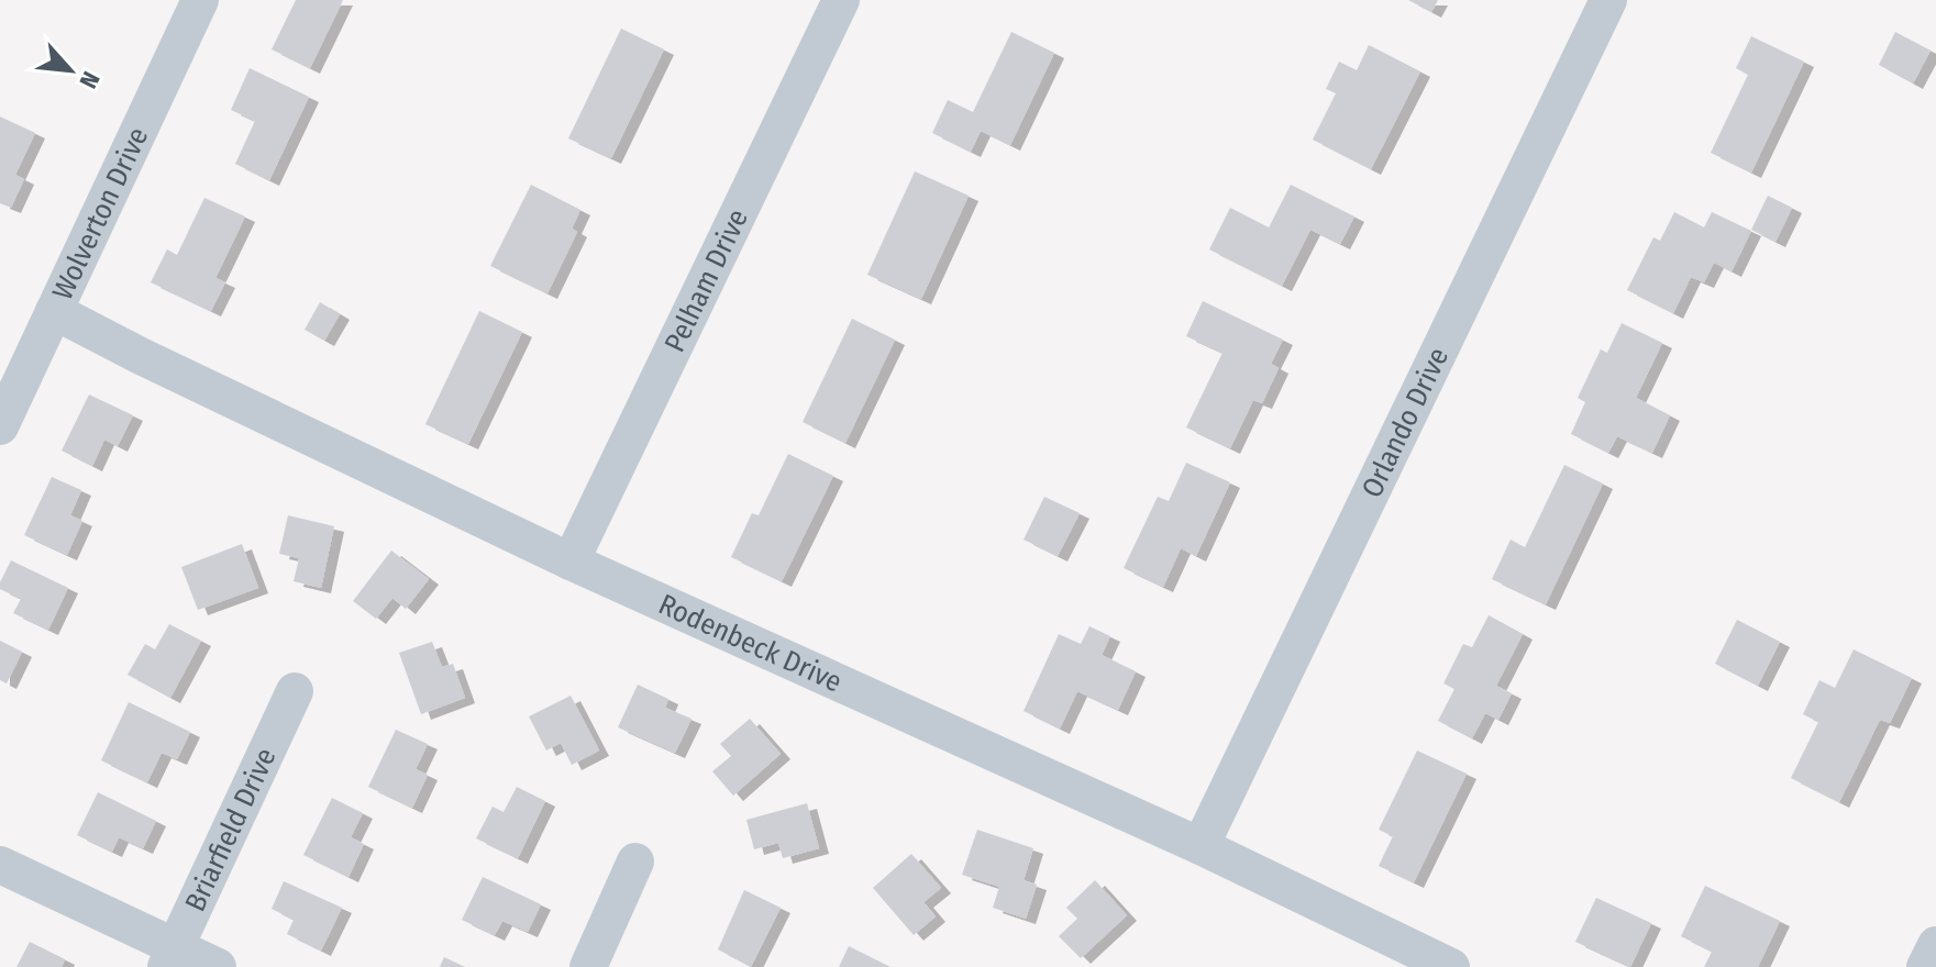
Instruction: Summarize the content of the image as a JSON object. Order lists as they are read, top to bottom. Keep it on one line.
{"streets":{"street":["Wolverton Drive","Pelham Drive","Orlando Drive","Rodenbeck Drive","Briarfield Drive"]},"crossings":[["Wolverton Drive","Rodenbeck Drive"],["Pelham Drive","Rodenbeck Drive"],["Orlando Drive","Rodenbeck Drive"]],"north":"bottom right"}
